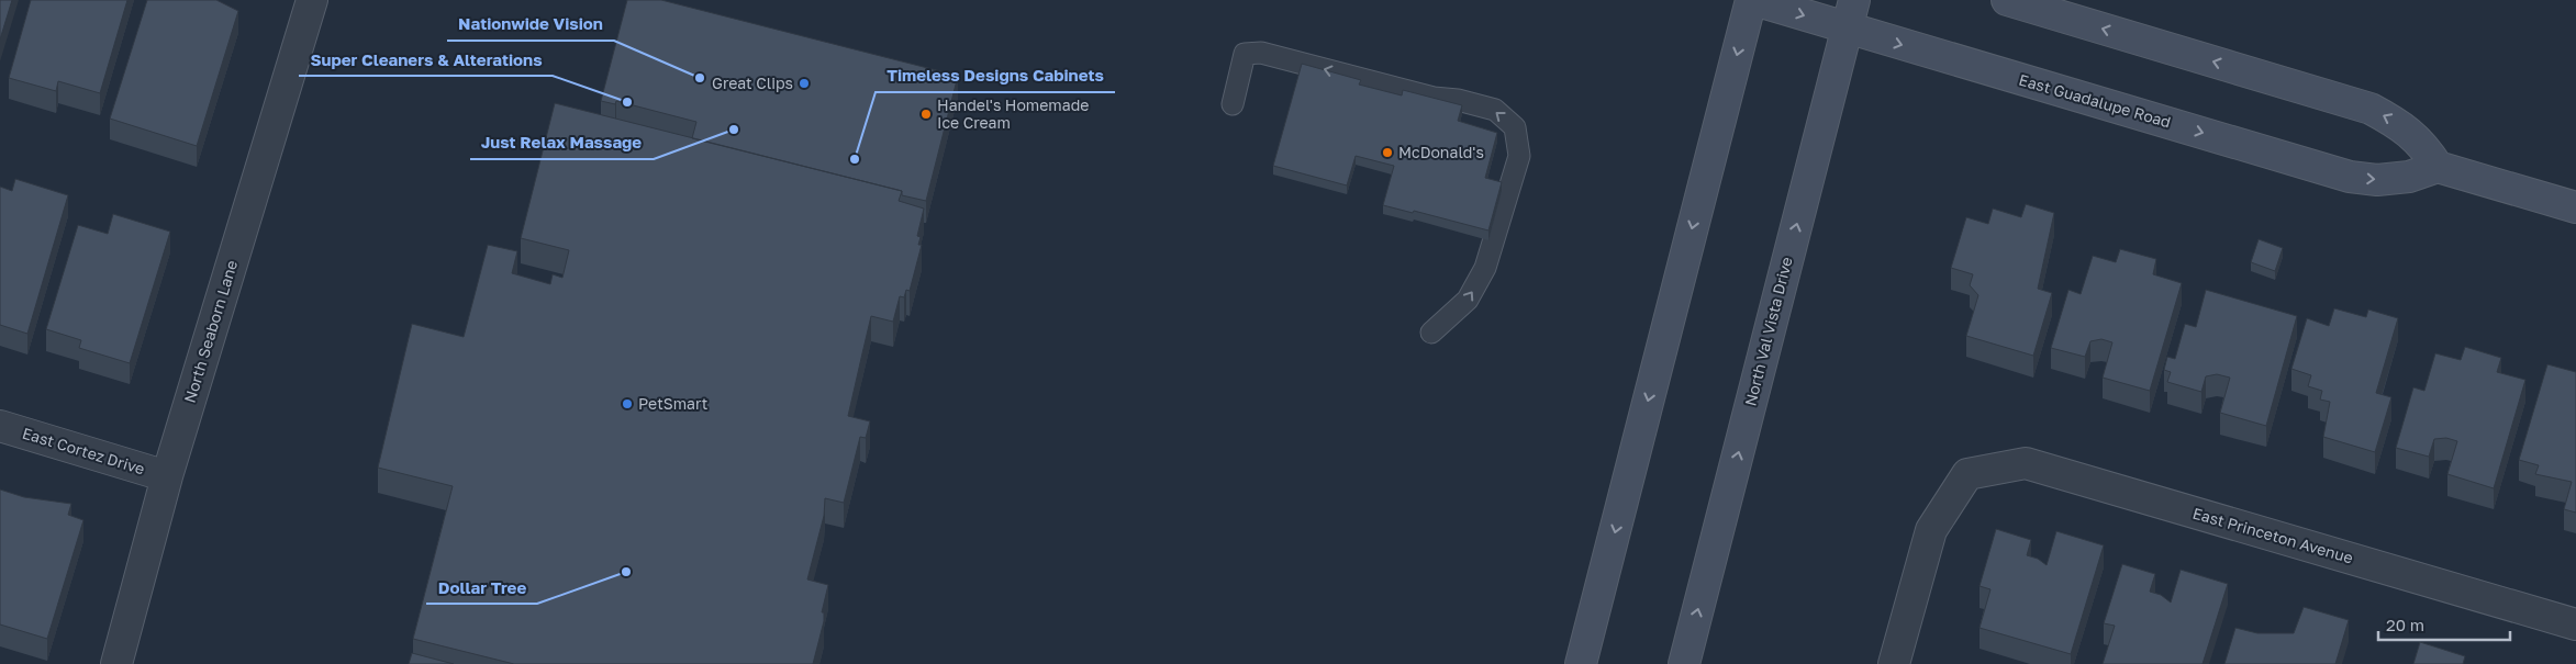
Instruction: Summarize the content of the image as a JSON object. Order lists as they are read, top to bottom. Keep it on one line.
{"streets":{"main road":["East Guadalupe Road","North Val Vista Drive"],"street":["North Seaborn Lane","East Cortez Drive","East Princeton Avenue"]},"crossings":[["East Guadalupe Road","North Val Vista Drive"],["North Seaborn Lane","East Cortez Drive"]],"places":["Nationwide Vision","Great Clips","Super Cleaners & Alterations","Handel's Homemade Ice Cream","Just Relax Massage","McDonald's","Timeless Designs Cabinets","PetSmart","Dollar Tree"],"scale_bar":"20 m"}
